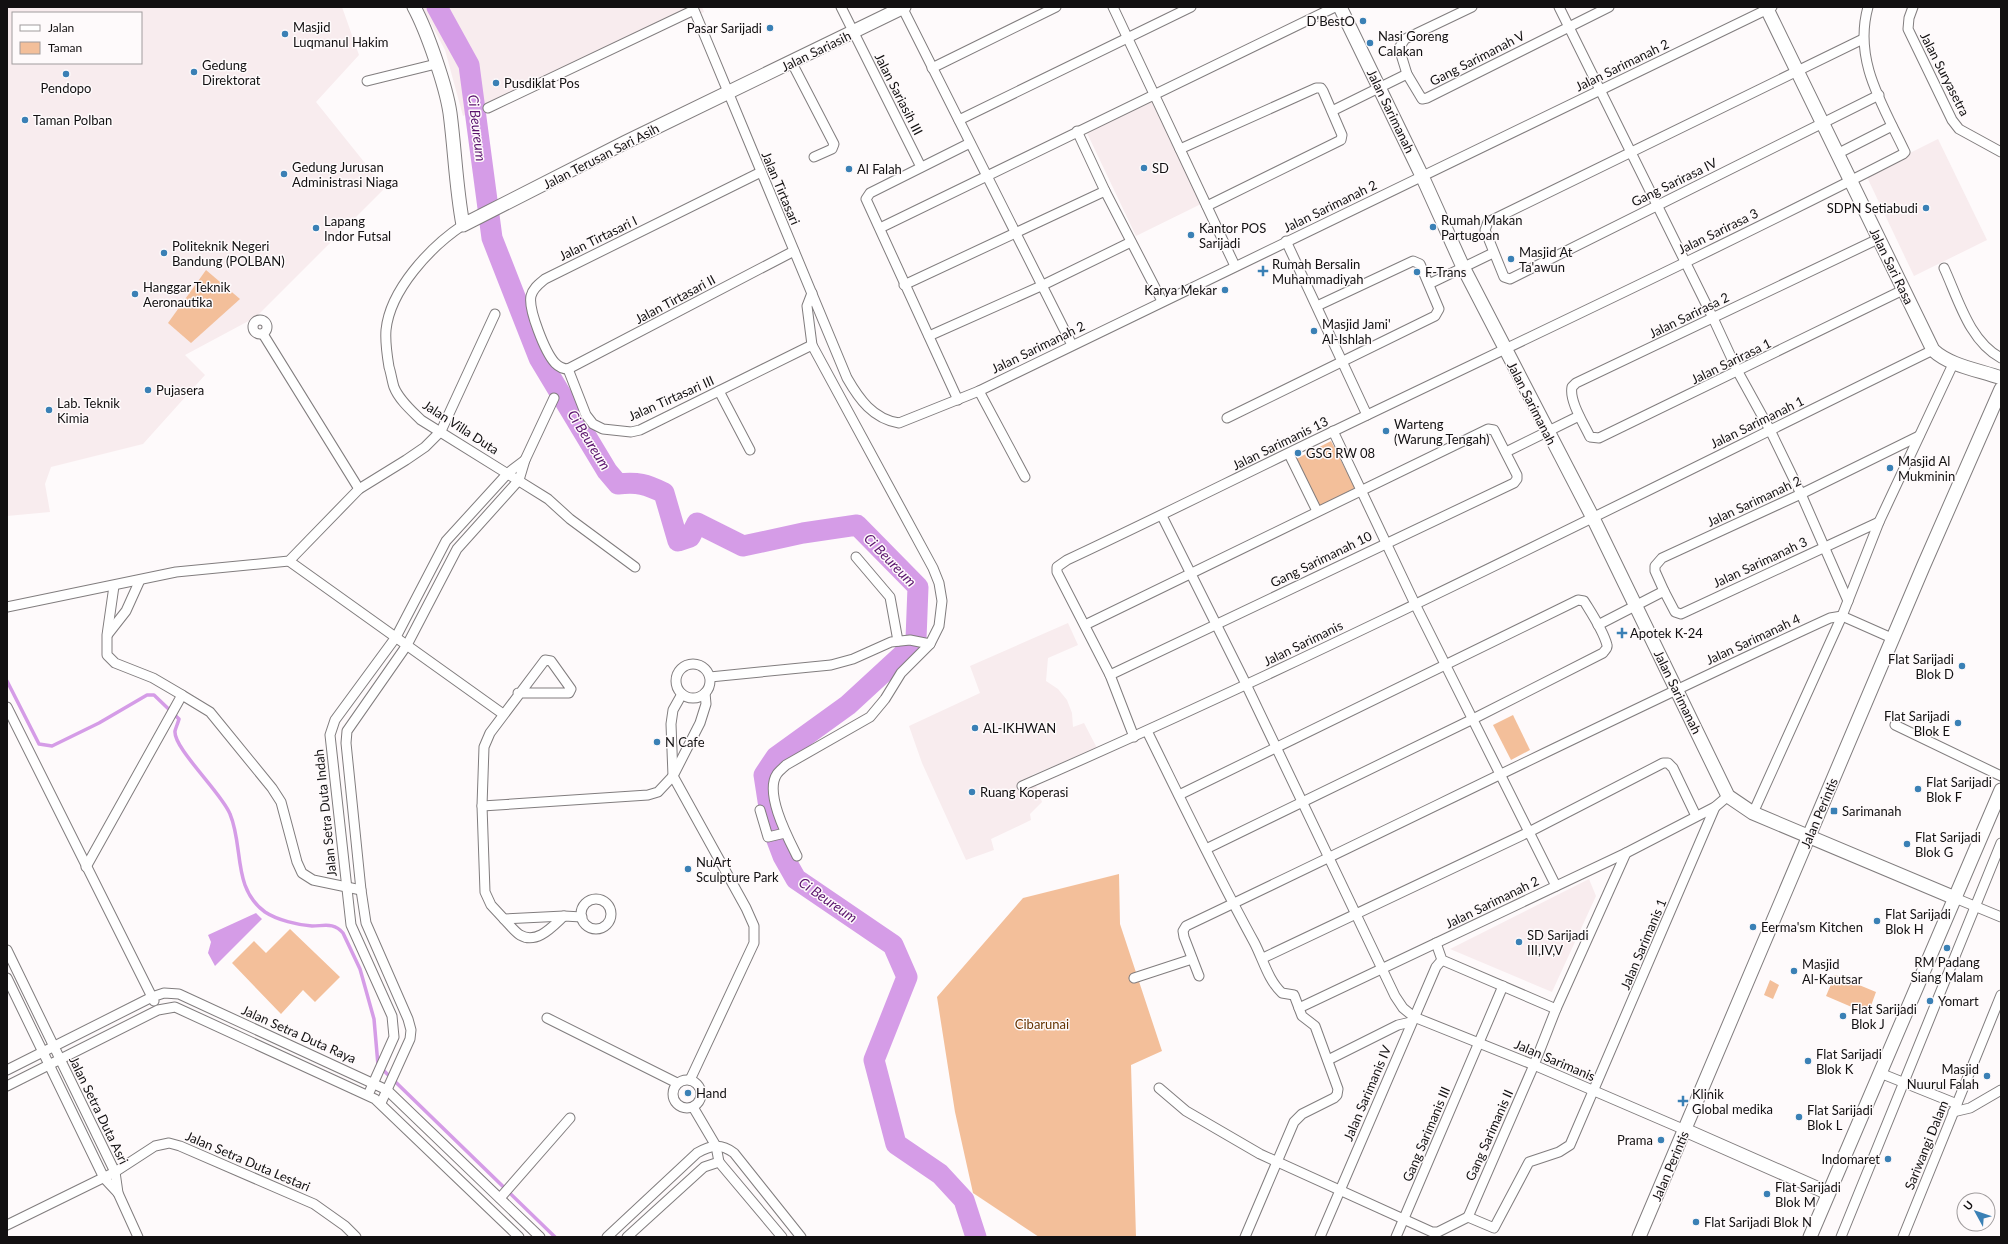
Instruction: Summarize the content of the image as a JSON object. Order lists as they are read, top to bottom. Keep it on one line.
{"streets":{"street":["Jalan Sariasih","Gang Sarimanah V","Jalan Sarimanah 2","Jalan Suryasetra","Jalan Sariasih III","Jalan Sarimanah","Jalan Terusan Sari Asih","Gang Sarirasa IV","Jalan Tirtasari","Jalan Sarirasa 3","Jalan Tirtasari I","Jalan Sari Rasa","Jalan Tirtasari II","Jalan Sarirasa 2","Jalan Sarirasa 1","Jalan Tirtasari III","Jalan Sarimanah 1","Jalan Villa Duta","Jalan Sarimanis 13","Gang Sarimanah 10","Jalan Sarimanah 3","Jalan Sarimanah 4","Jalan Sarimanis","Jalan Setra Duta Indah","Jalan Perintis","Jalan Sarimanis 1","Jalan Setra Duta Raya","Jalan Sarimanis IV","Jalan Setra Duta Asri","Gang Sarimanis III","Gang Sarimanis II","Sariwangi Dalam","Jalan Setra Duta Lestari"]},"crossings":[["Jalan Sariasih","Jalan Sariasih III"],["Jalan Sariasih","Jalan Terusan Sari Asih"],["Jalan Sariasih","Jalan Tirtasari"],["Jalan Sarimanah 2","Jalan Sarimanah"],["Jalan Sarimanah 2","Jalan Tirtasari"],["Jalan Sarimanah 2","Jalan Sari Rasa"],["Jalan Sarimanah 2","Jalan Sarimanah 3"],["Jalan Sarimanah 2","Jalan Sarimanis 1"],["Jalan Sarimanah 2","Gang Sarimanis II"],["Jalan Sarimanah","Jalan Sarirasa 3"],["Jalan Sarimanah","Jalan Sarimanah 1"],["Jalan Sarimanah","Jalan Sarimanis 13"],["Jalan Sarimanah","Jalan Sarimanah 4"],["Jalan Sarimanah","Jalan Sarimanis"],["Jalan Terusan Sari Asih","Jalan Tirtasari"],["Jalan Terusan Sari Asih","Jalan Villa Duta"],["Gang Sarirasa IV","Jalan Sarirasa 3"],["Gang Sarirasa IV","Jalan Sari Rasa"],["Jalan Tirtasari","Jalan Tirtasari I"],["Jalan Tirtasari","Jalan Tirtasari II"],["Jalan Sarirasa 3","Jalan Sari Rasa"],["Jalan Sarirasa 3","Jalan Sarimanis 13"],["Jalan Tirtasari I","Jalan Tirtasari II"],["Jalan Tirtasari I","Jalan Tirtasari III"],["Jalan Sari Rasa","Jalan Sarirasa 2"],["Jalan Sari Rasa","Jalan Sarirasa 1"],["Jalan Sari Rasa","Jalan Sarimanah 1"],["Jalan Tirtasari II","Jalan Tirtasari III"],["Jalan Sarirasa 2","Jalan Sarirasa 1"],["Jalan Sarimanah 1","Jalan Sarimanis"],["Jalan Villa Duta","Jalan Setra Duta Indah"],["Jalan Sarimanis","Jalan Perintis"],["Jalan Sarimanis","Jalan Sarimanis 1"],["Jalan Sarimanis","Jalan Sarimanis IV"],["Jalan Sarimanis","Gang Sarimanis III"],["Jalan Sarimanis","Gang Sarimanis II"],["Jalan Setra Duta Indah","Jalan Setra Duta Raya"],["Jalan Setra Duta Raya","Jalan Setra Duta Asri"],["Jalan Setra Duta Asri","Jalan Setra Duta Lestari"]],"water":["Ci Beureum"],"parks":["Cibarunai"],"places":{"other":["D'BestO","Pasar Sarijadi","Masjid Luqmanul Hakim","Nasi Goreng Calakan","Gedung Direktorat","Pendopo","Pusdiklat Pos","Taman Polban","SD","Al Falah","Gedung Jurusan Administrasi Niaga","SDPN Setiabudi","Rumah Makan Partugoan","Lapang Indor Futsal","Kantor POS Sarijadi","Politeknik Negeri Bandung (POLBAN)","Masjid At Ta'awun","F-Trans","Karya Mekar","Hanggar Teknik Aeronautika","Masjid Jami' Al-Ishlah","Pujasera","Lab. Teknik Kimia","Warteng (Warung Tengah)","GSG RW 08","Masjid Al Mukminin","Flat Sarijadi Blok D","Flat Sarijadi Blok E","AL-IKHWAN","N Cafe","Flat Sarijadi Blok F","Ruang Koperasi","Flat Sarijadi Blok G","NuArt Sculpture Park","Flat Sarijadi Blok H","Eerma'sm Kitchen","SD Sarijadi III,IV,V","RM Padang Siang Malam","Masjid Al-Kautsar","Yomart","Flat Sarijadi Blok J","Flat Sarijadi Blok K","Masjid Nuurul Falah","Hand","Flat Sarijadi Blok L","Prama","Indomaret","Flat Sarijadi Blok M","Flat Sarijadi Blok N"],"health":["Rumah Bersalin Muhammadiyah","Apotek K-24","Klinik Global medika"],"transit":["Sarimanah"]},"legend":["Jalan","Taman"],"north":"top left"}
